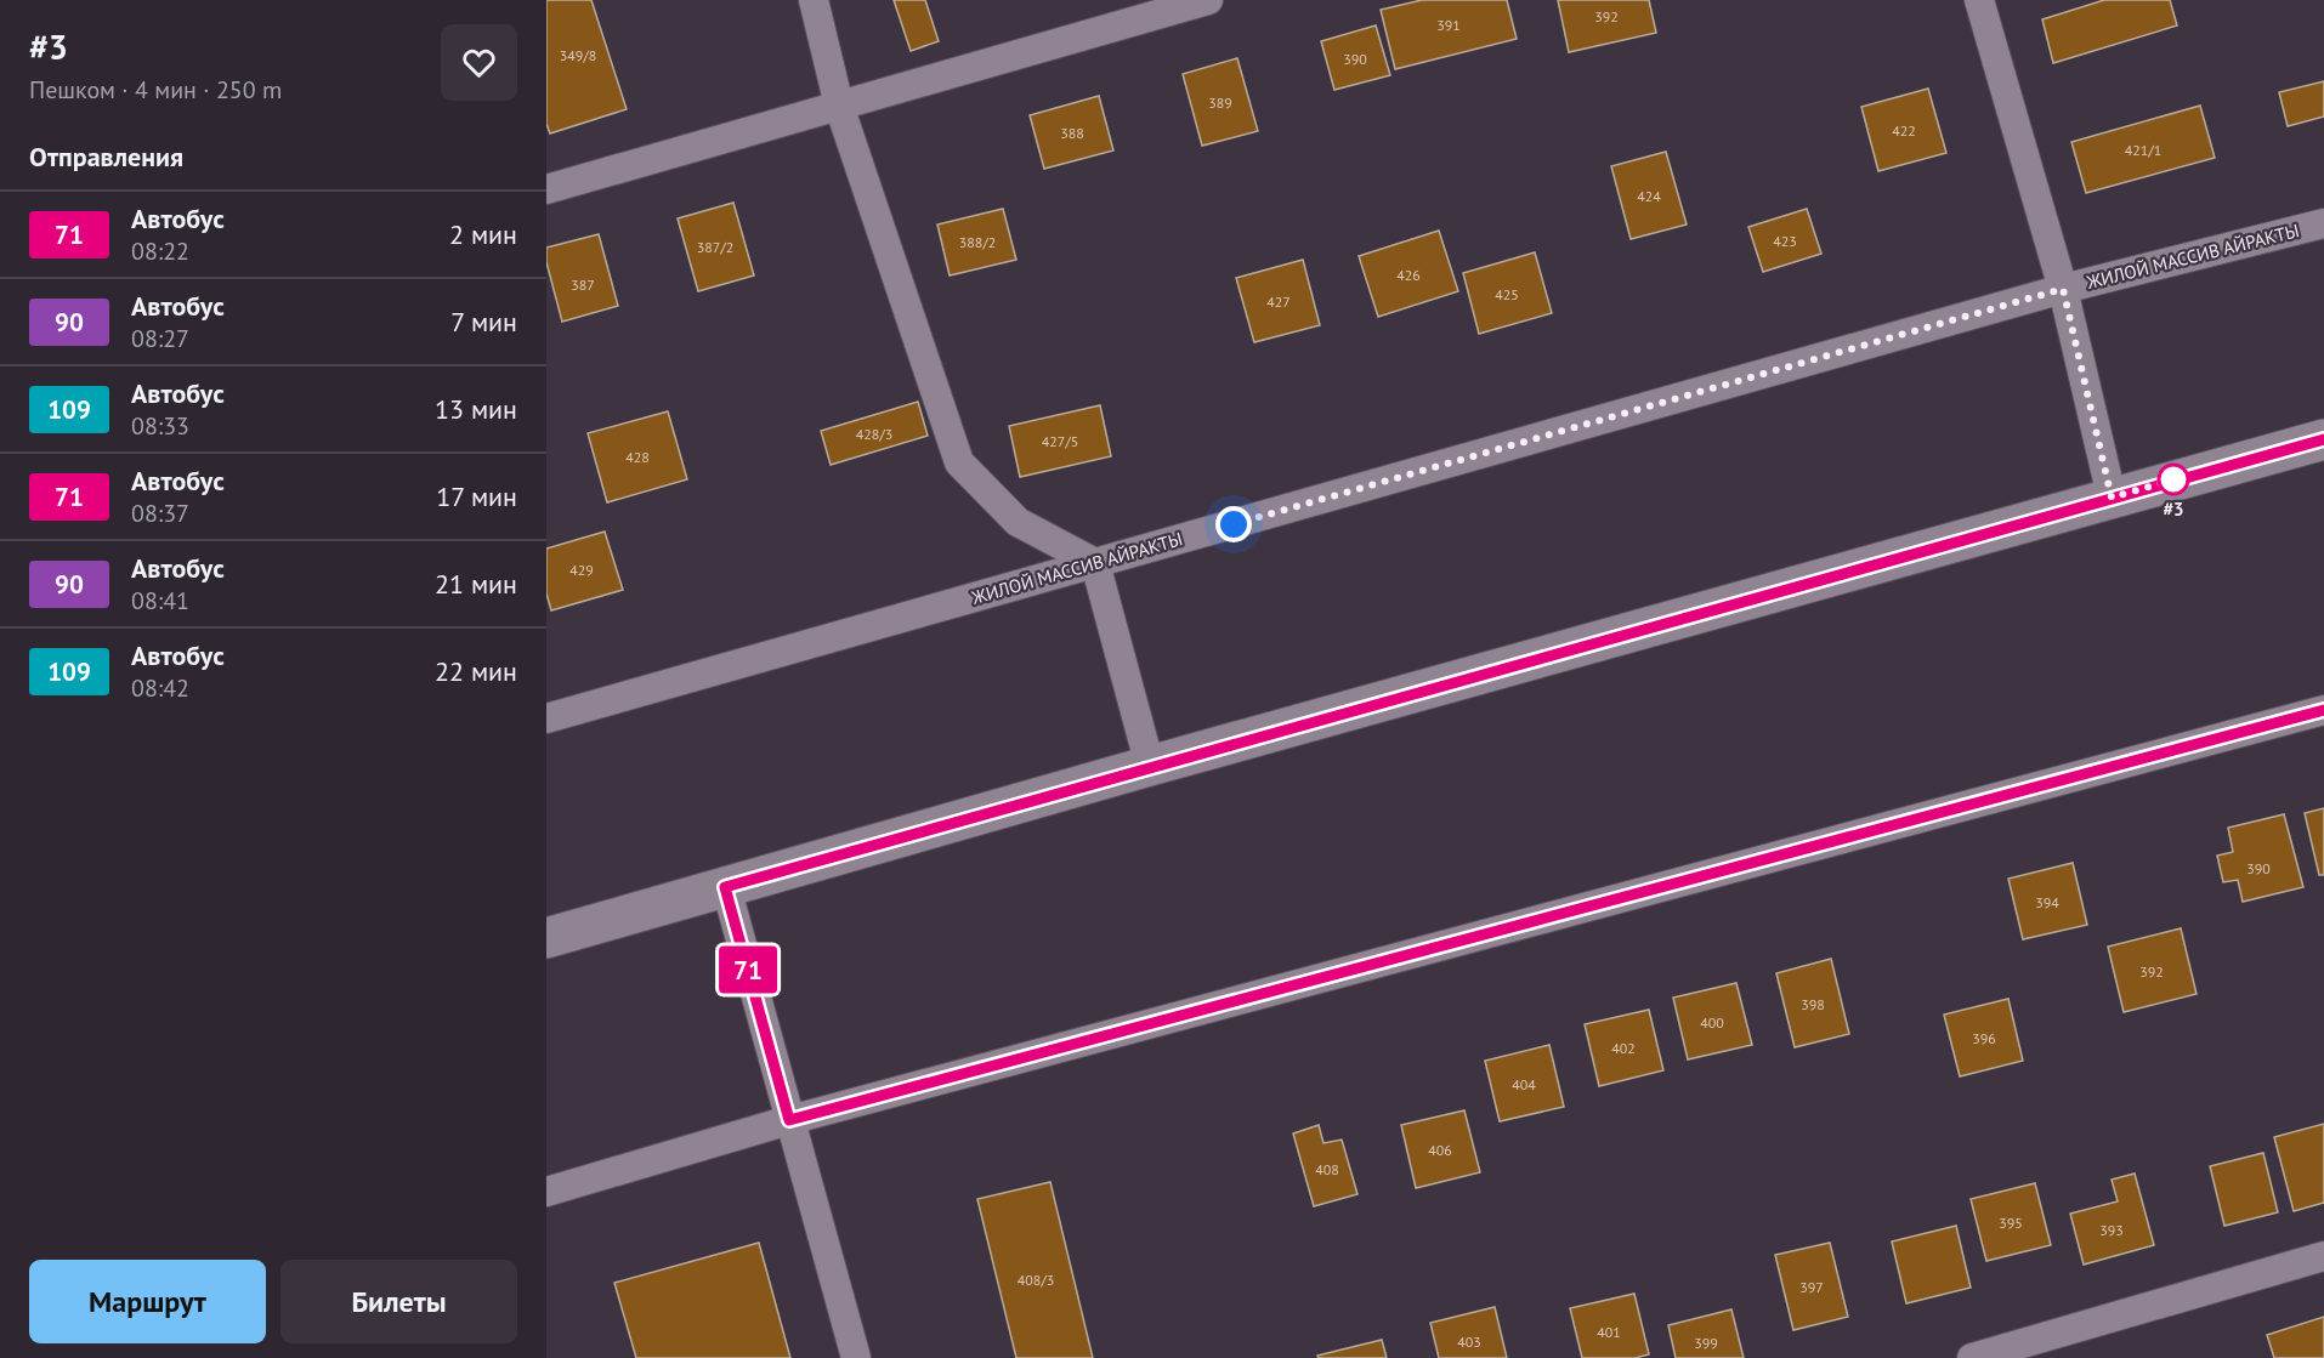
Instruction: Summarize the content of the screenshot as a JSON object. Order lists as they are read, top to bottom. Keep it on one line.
{"streets":{"street":["ЖИЛОЙ МАССИВ АЙРАКТЫ"]},"places":["#3"],"lines":["bus line 71"],"house_numbers":["392","391","349/8","390","389","422","388","421/1","424","423","388/2","387/2","426","387","425","427","428/3","427/5","428","429","390","394","392","398","400","396","402","404","406","408","395","393","408/3","397","401","403","399"],"page":{"heading":[["#3","Пешком · 4 мин · 250 m"],"Отправления"],"on_map":"71","list":[{"mark":"71","name":"Автобус","note":"08:22","value":"2 мин"},{"mark":"90","name":"Автобус","note":"08:27","value":"7 мин"},{"mark":"109","name":"Автобус","note":"08:33","value":"13 мин"},{"mark":"71","name":"Автобус","note":"08:37","value":"17 мин"},{"mark":"90","name":"Автобус","note":"08:41","value":"21 мин"},{"mark":"109","name":"Автобус","note":"08:42","value":"22 мин"}],"buttons":["Маршрут","Билеты"]}}
